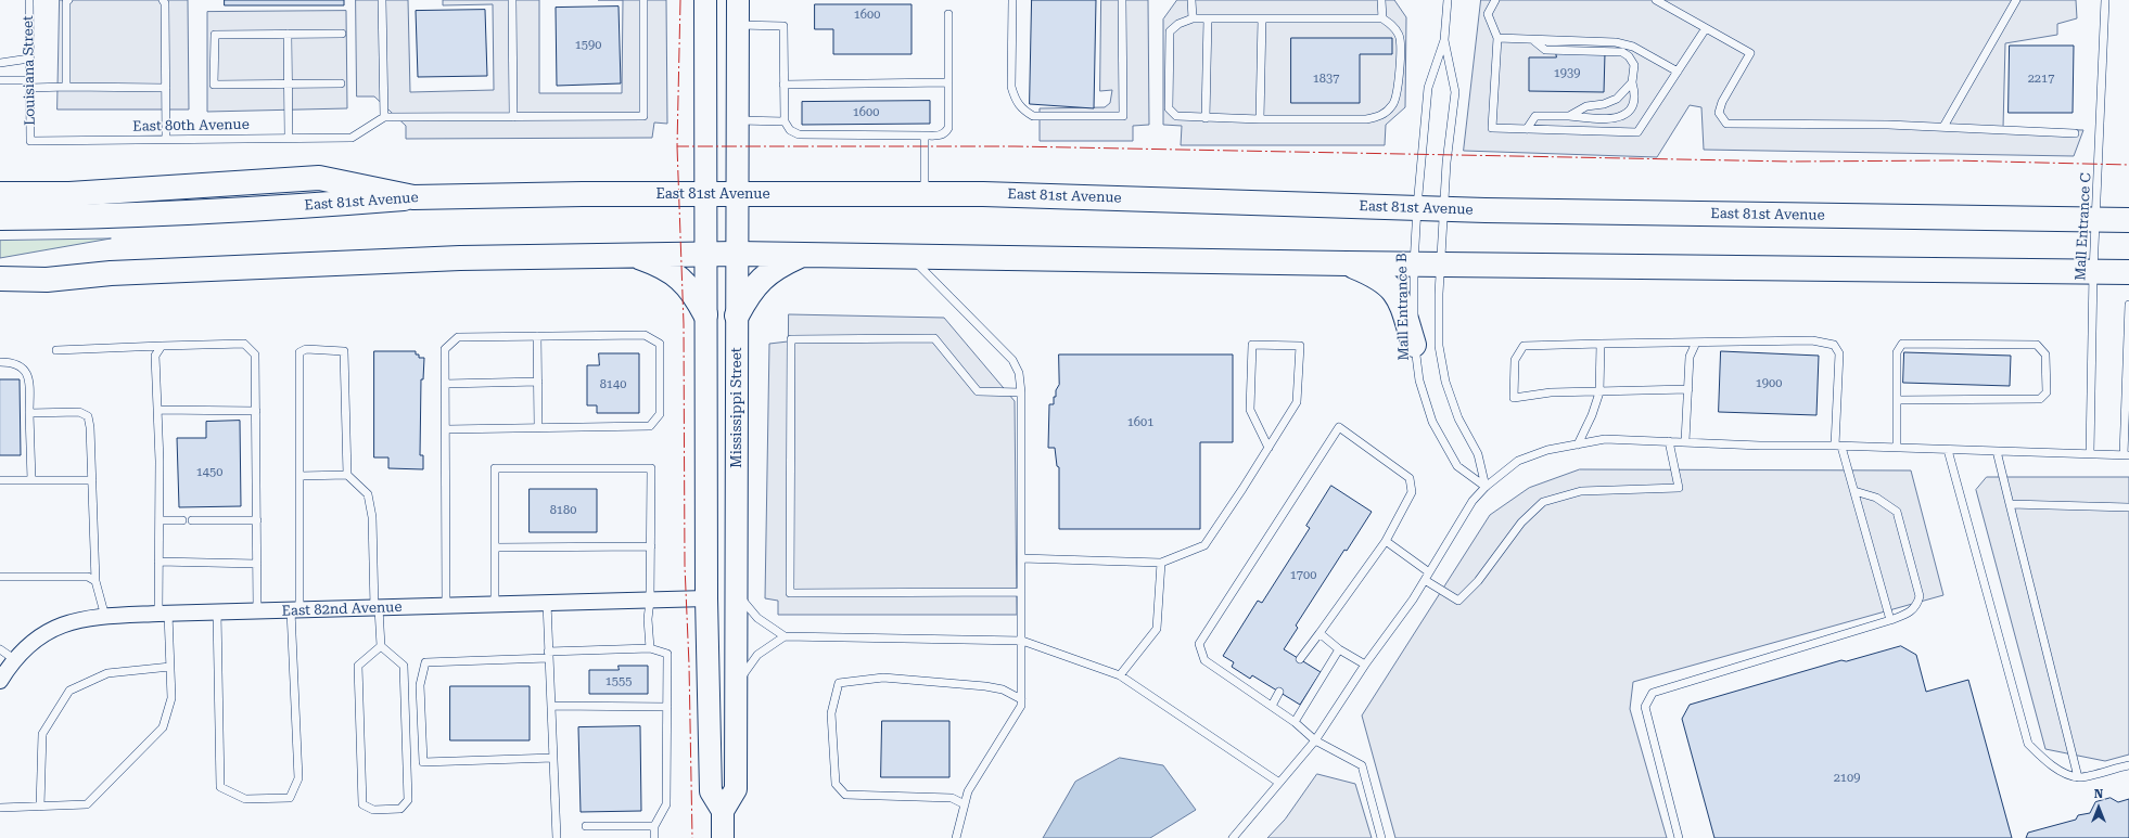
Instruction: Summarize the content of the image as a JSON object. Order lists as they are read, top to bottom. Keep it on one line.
{"streets":{"main road":["East 81st Avenue"],"street":["Mississippi Street","East 82nd Avenue"],"lane":["Louisiana Street","East 80th Avenue","Mall Entrance C","Mall Entrance B"]},"crossings":[["Louisiana Street","East 80th Avenue"],["East 81st Avenue","Mall Entrance C"],["East 81st Avenue","Mall Entrance B"],["East 81st Avenue","Mississippi Street"]],"house_numbers":["1600","1590","1939","1837","2217","1600","1900","8140","1601","1450","8180","1700","1555","2109"],"north":"top"}
